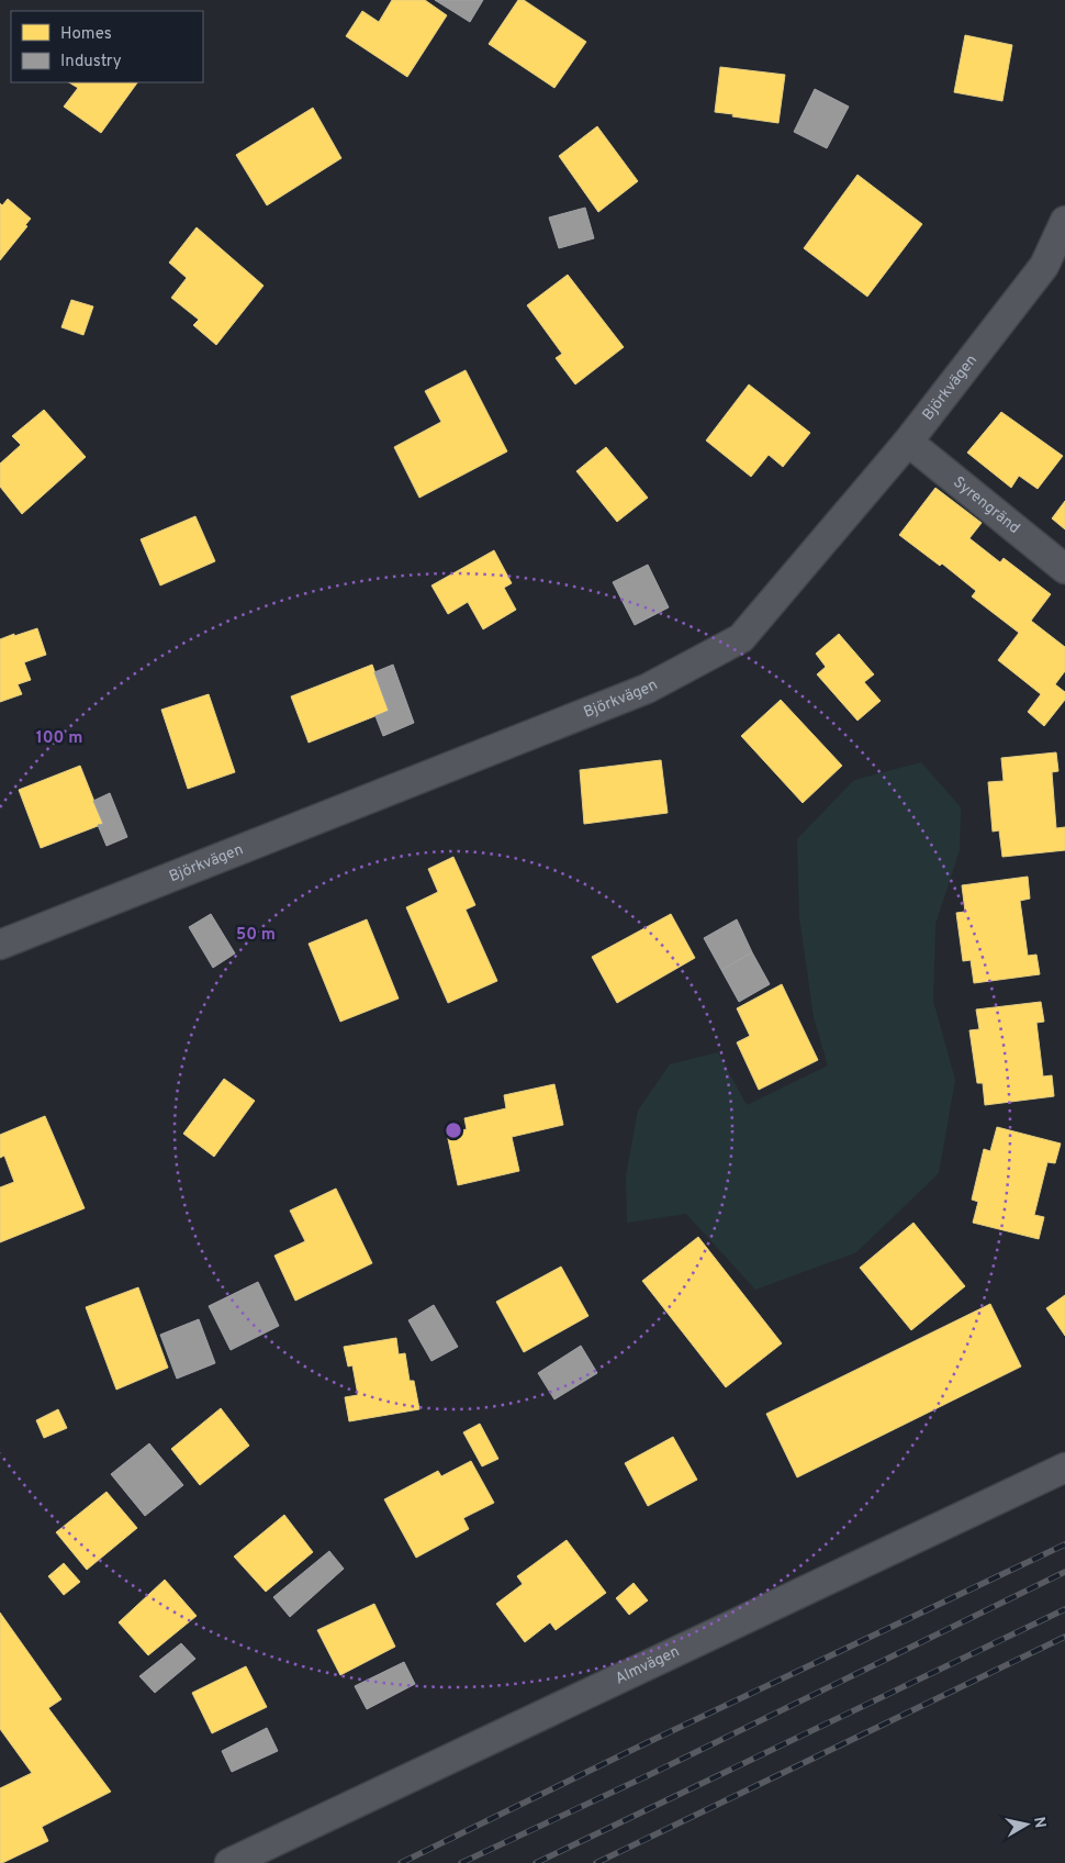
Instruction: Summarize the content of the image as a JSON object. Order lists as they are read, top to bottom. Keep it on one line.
{"streets":{"street":["Björkvägen","Syrengränd","Almvägen"]},"crossings":[["Björkvägen","Syrengränd"]],"legend":["Homes","Industry"],"north":"right","rings":["100 m","50 m"]}
